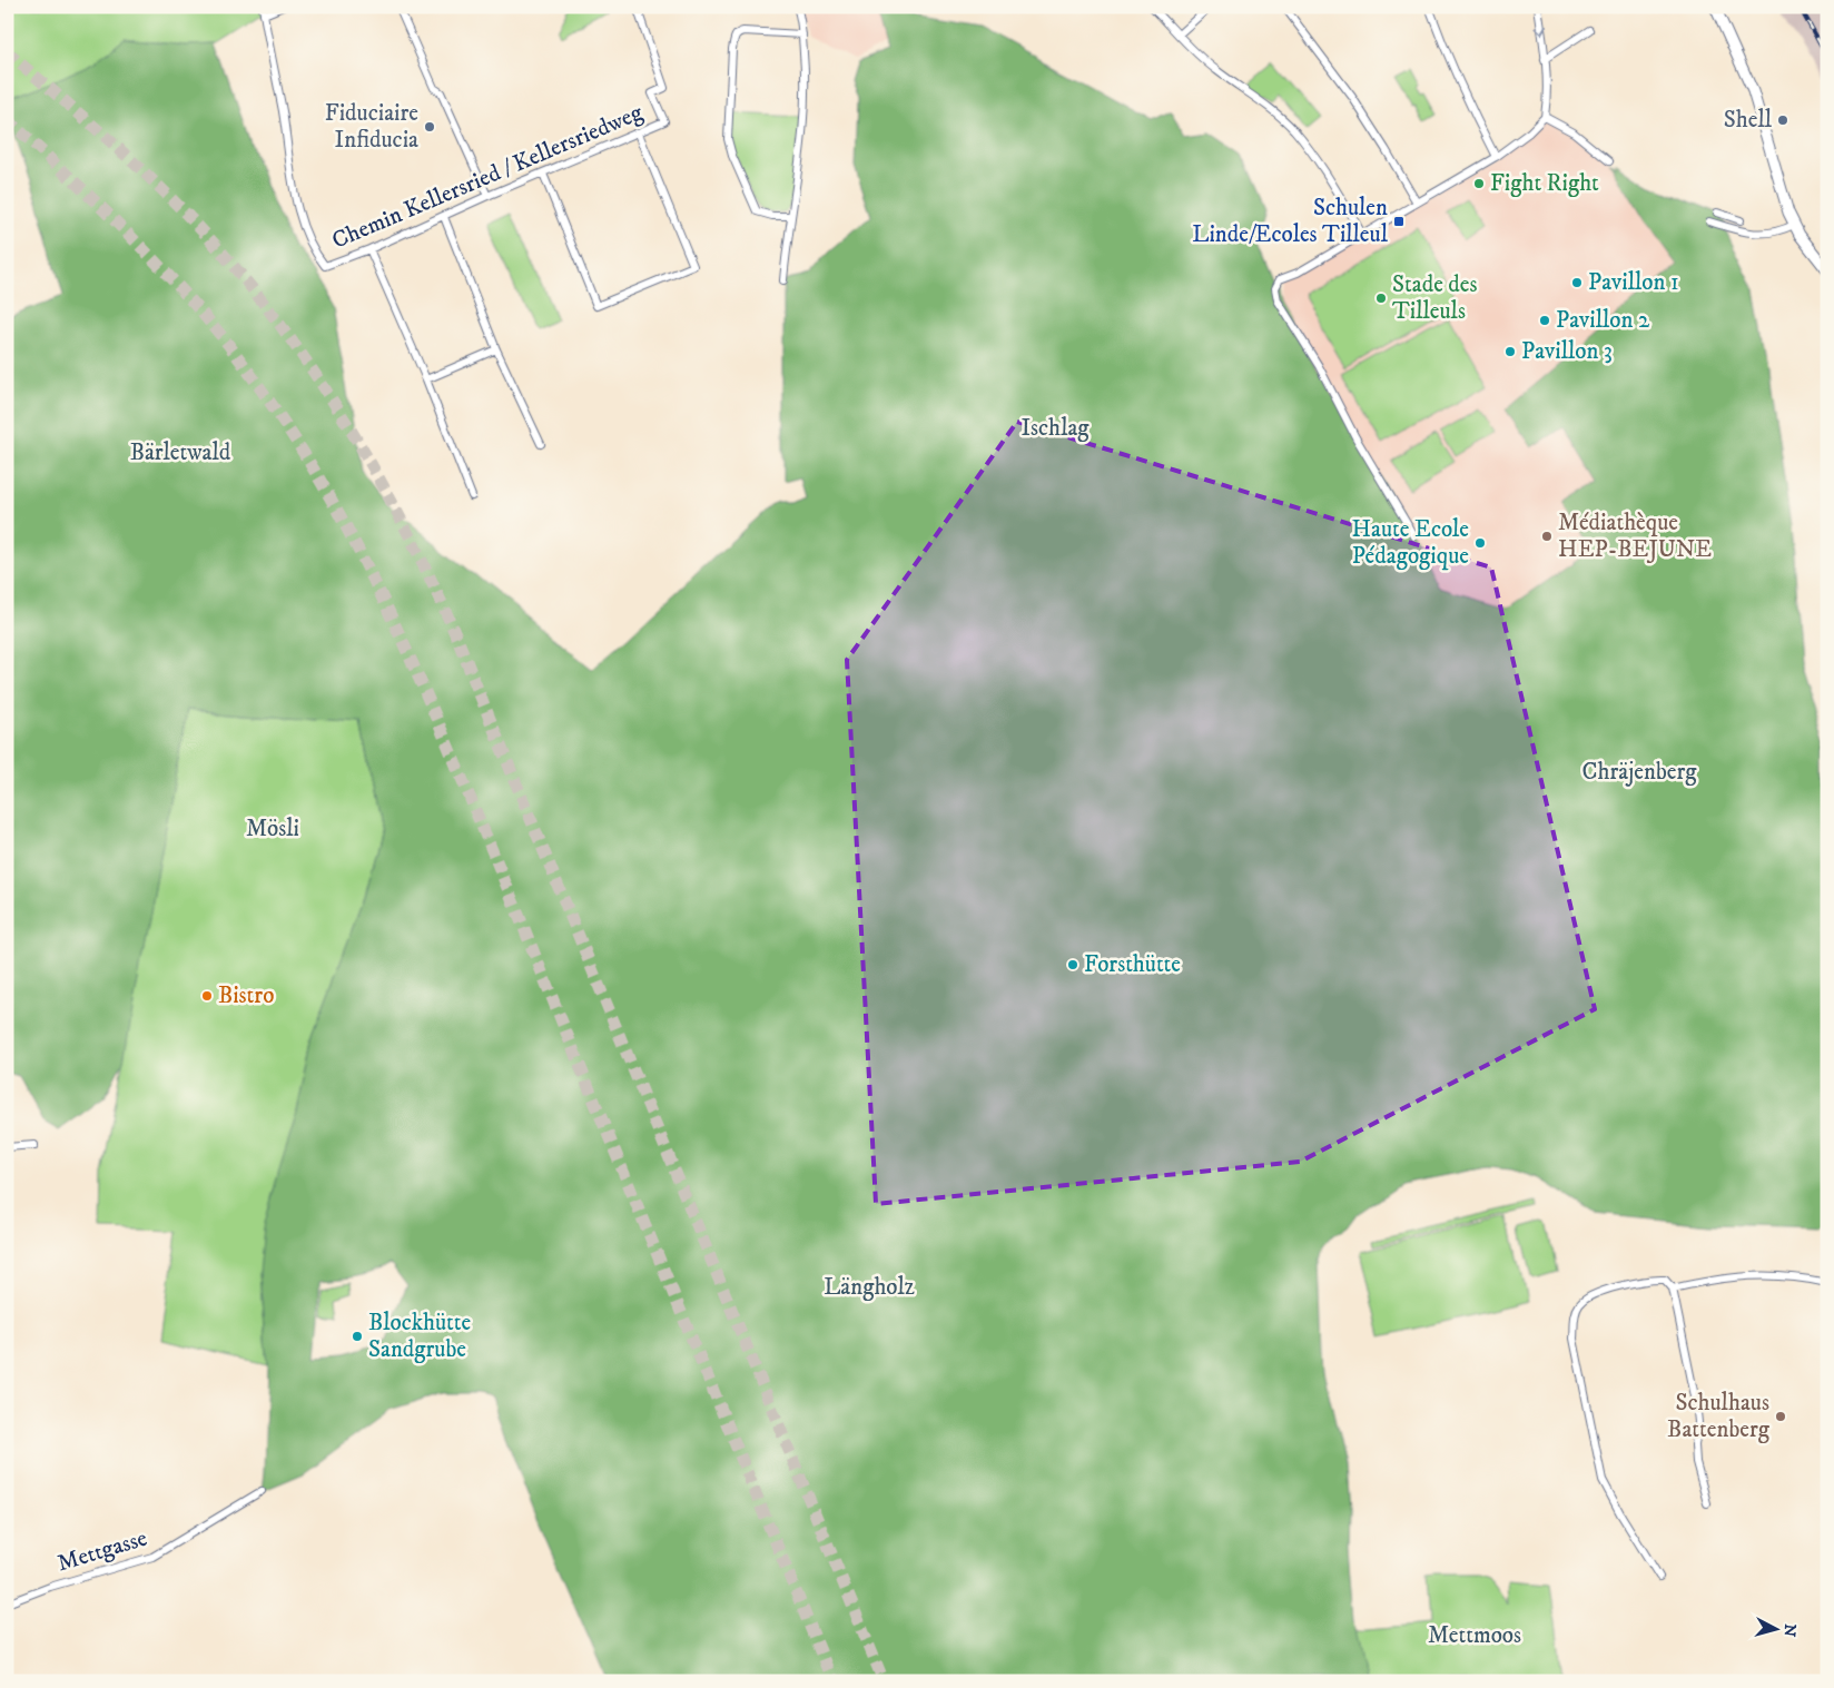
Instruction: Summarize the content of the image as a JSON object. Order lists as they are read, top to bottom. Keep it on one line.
{"streets":{"street":["Chemin Kellersried / Kellersriedweg","Mettgasse"]},"parks":["Ischlag","Bärletwald","Chräjenberg","Mösli","Längholz","Mettmoos"],"places":{"other":["Shell","Fiduciaire Infiducia","Fight Right","Pavillon 1","Stade des Tilleuls","Pavillon 2","Pavillon 3","Médiathèque HEP-BEJUNE","Haute Ecole Pédagogique","Forsthütte","Bistro","Blockhütte Sandgrube","Schulhaus Battenberg"],"transit":["Schulen Linde/Ecoles Tilleul"]},"north":"right"}
